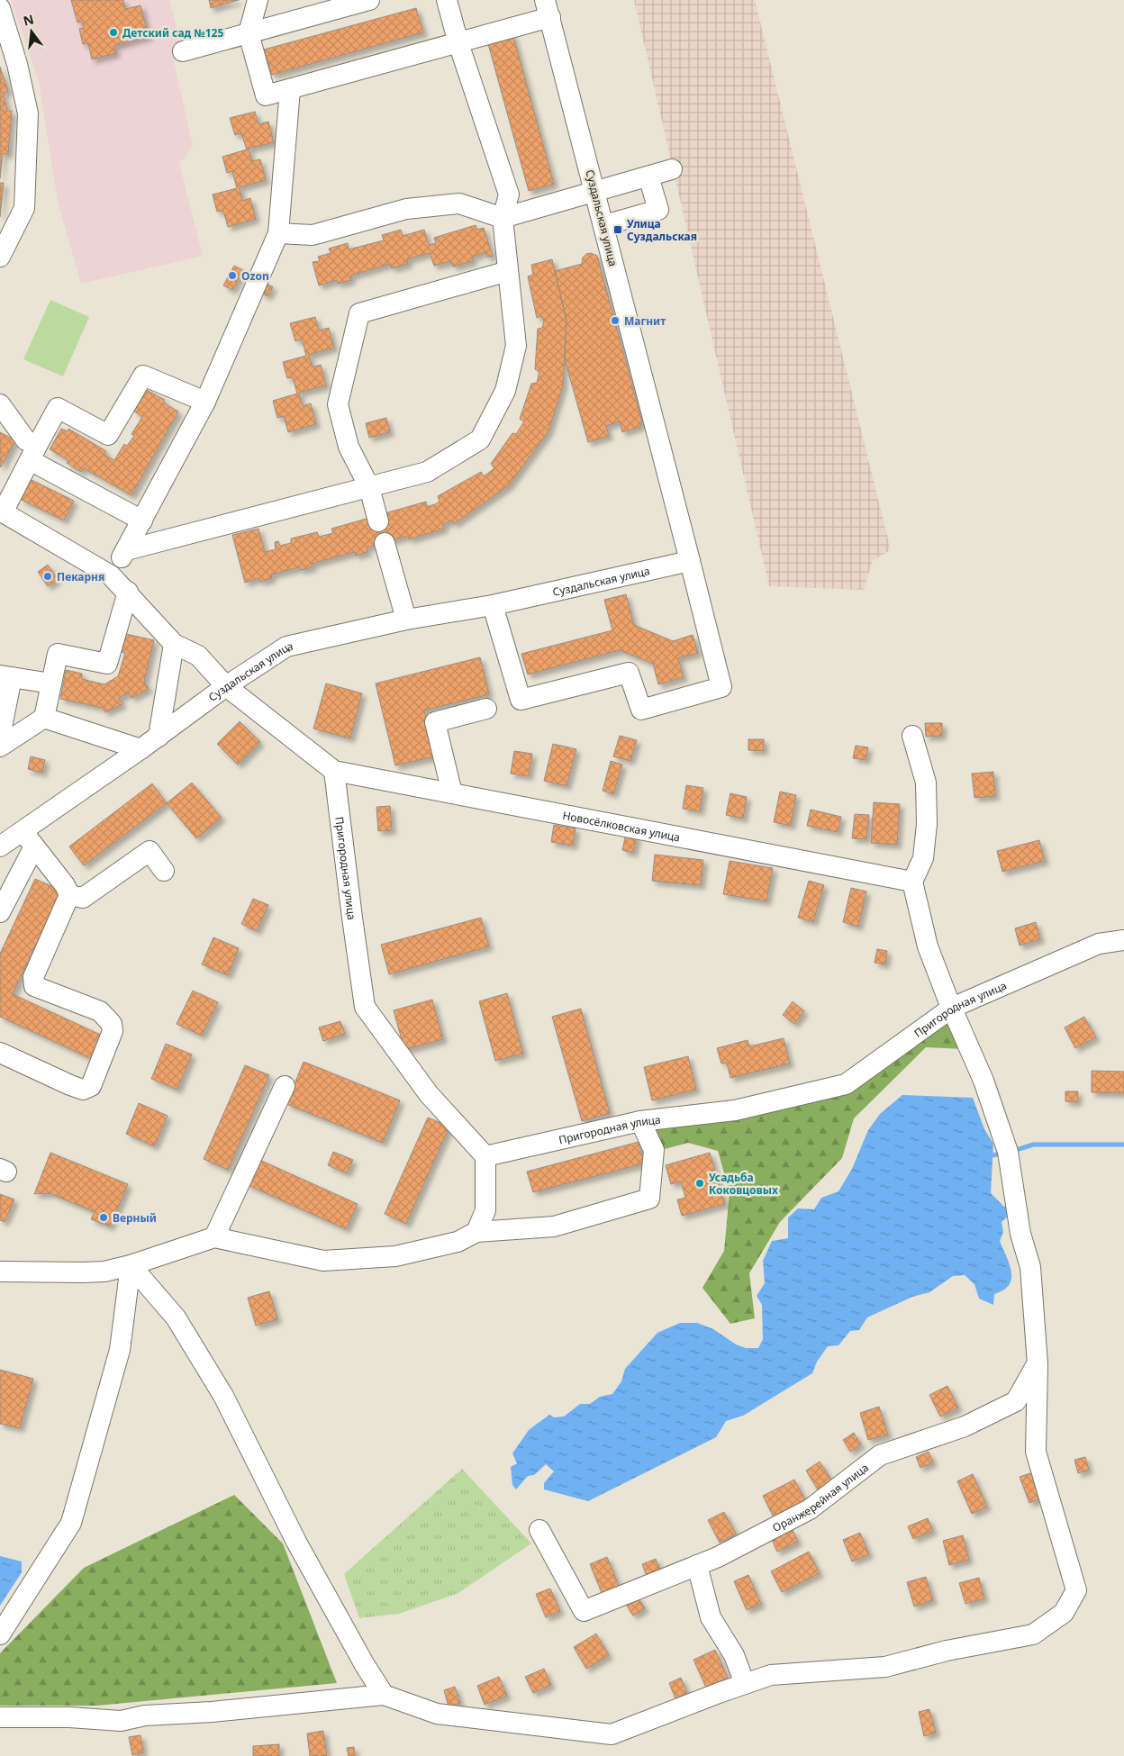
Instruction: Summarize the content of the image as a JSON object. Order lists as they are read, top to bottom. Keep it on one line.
{"streets":{"street":["Суздальская улица","Новосёлковская улица","Пригородная улица","Оранжерейная улица"]},"crossings":[["Суздальская улица","Новосёлковская улица"],["Новосёлковская улица","Пригородная улица"]],"places":{"other":["Детский сад №125","Ozon","Магнит","Пекарня","Усадьба Коковцовых","Верный"],"transit":["Улица Суздальская"]},"north":"top"}
